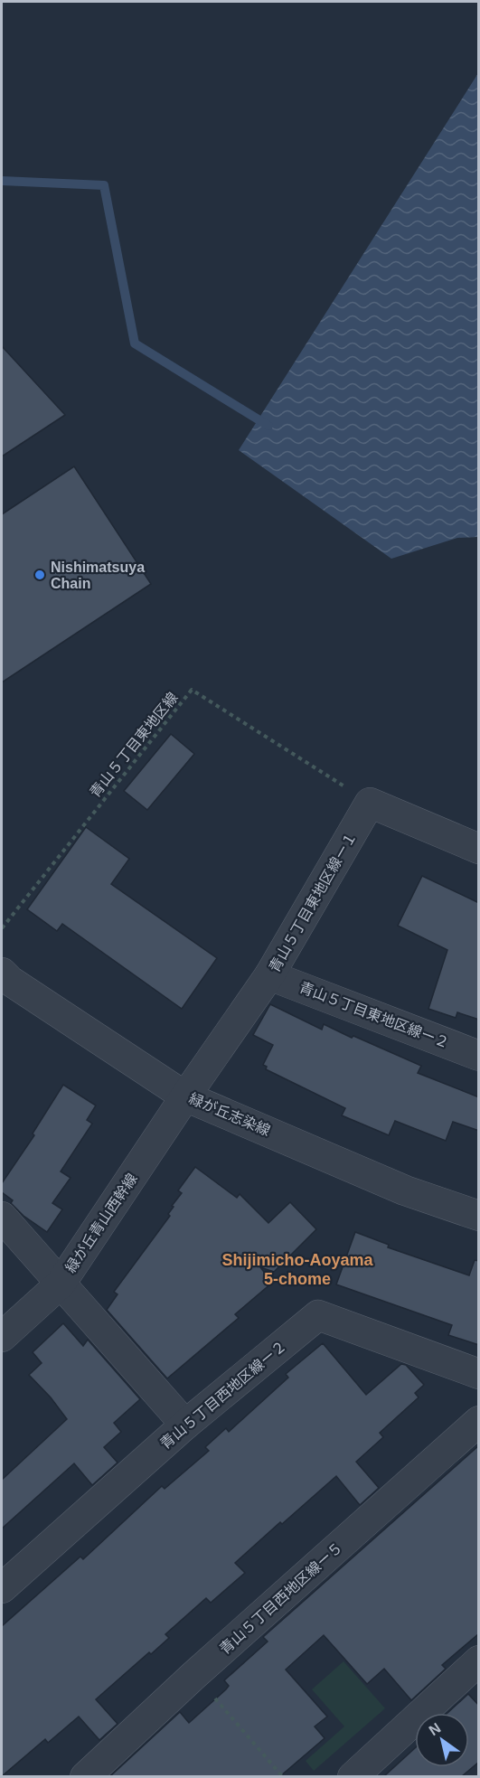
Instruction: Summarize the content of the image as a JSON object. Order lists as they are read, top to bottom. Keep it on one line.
{"streets":{"street":["青山５丁目東地区線ー１","青山５丁目東地区線ー２","緑が丘志染線","緑が丘青山西幹線","青山５丁目西地区線ー２","青山５丁目西地区線ー５"],"path":["青山５丁目東地区線"]},"crossings":[["青山５丁目東地区線","青山５丁目東地区線ー１"],["青山５丁目東地区線ー１","青山５丁目東地区線ー２"],["青山５丁目東地区線ー１","緑が丘志染線"],["青山５丁目東地区線ー１","緑が丘青山西幹線"],["緑が丘志染線","緑が丘青山西幹線"]],"districts":["Shijimicho-Aoyama 5-chome"],"places":["Nishimatsuya Chain"],"north":"top left"}
